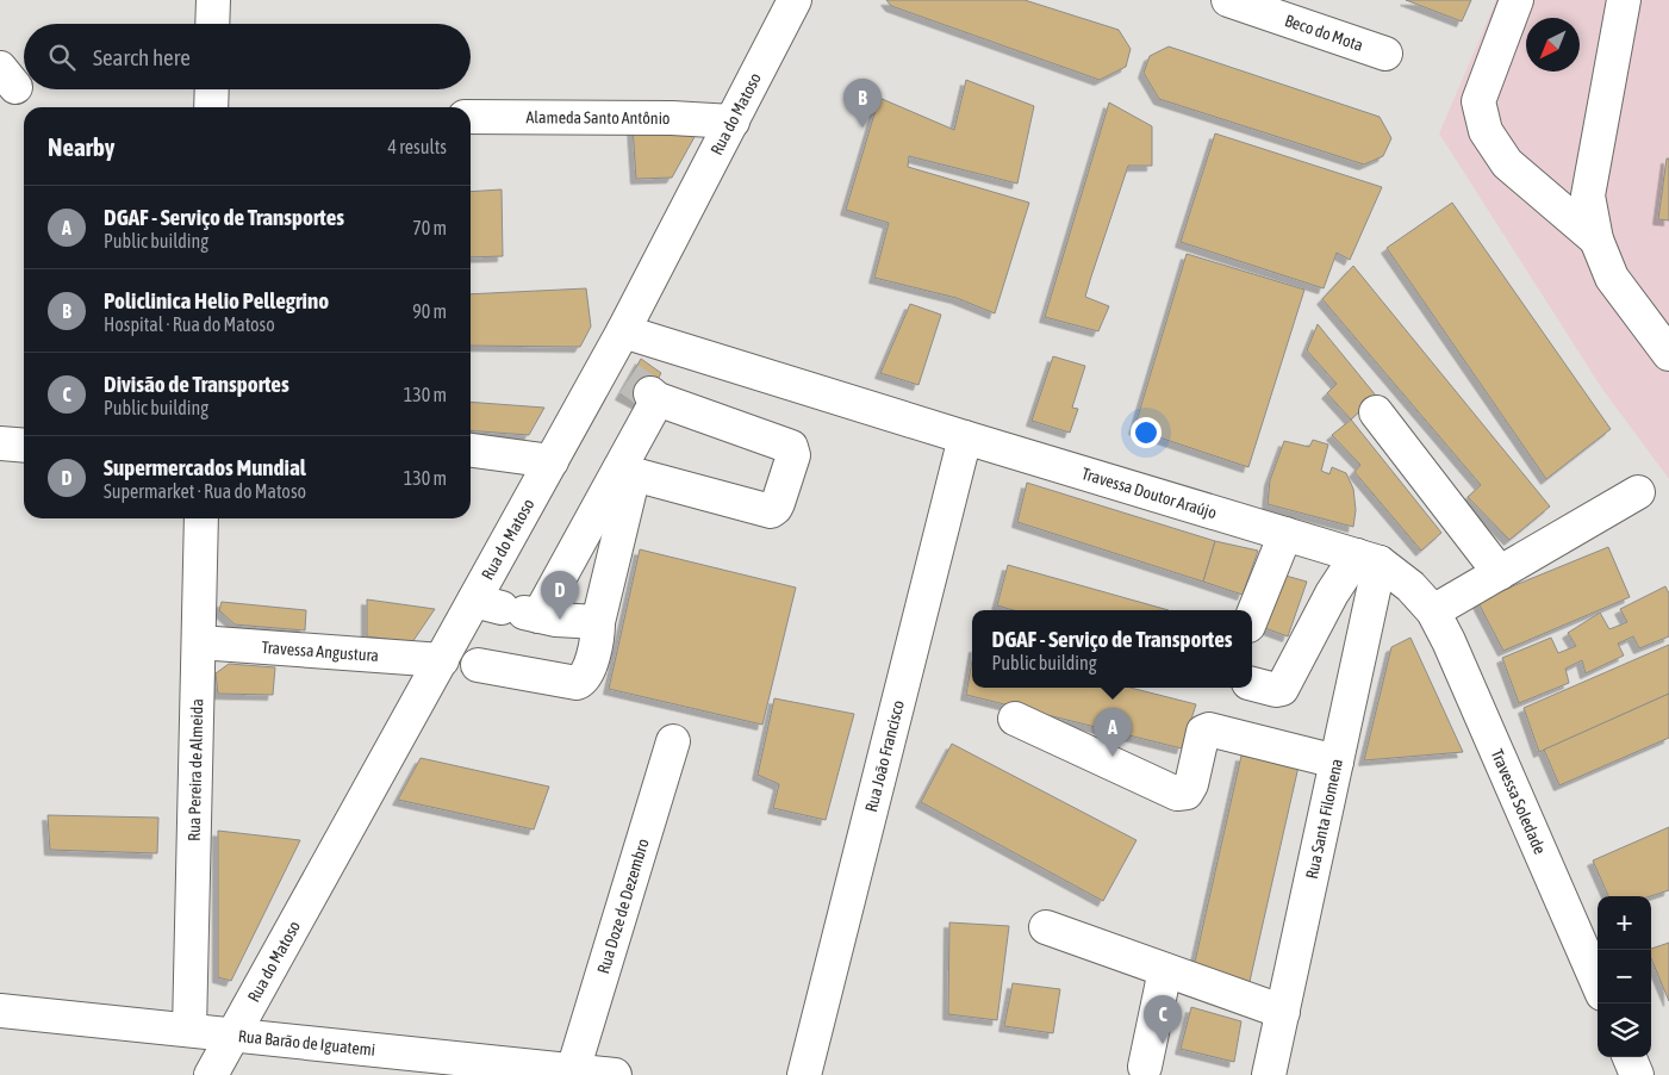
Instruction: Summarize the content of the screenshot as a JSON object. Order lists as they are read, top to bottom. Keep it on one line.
{"streets":{"street":["Beco do Mota","Rua do Matoso","Alameda Santo Antônio","Travessa Doutor Araújo","Travessa Angustura","Rua João Francisco","Rua Pereira de Almeida","Travessa Soledade","Rua Santa Filomena","Rua Doze de Dezembro","Rua Barão de Iguatemi"]},"crossings":[["Rua do Matoso","Alameda Santo Antônio"],["Rua do Matoso","Travessa Doutor Araújo"],["Rua do Matoso","Travessa Angustura"],["Rua do Matoso","Rua Barão de Iguatemi"],["Travessa Doutor Araújo","Rua João Francisco"],["Travessa Doutor Araújo","Travessa Soledade"],["Travessa Doutor Araújo","Rua Santa Filomena"],["Travessa Angustura","Rua Pereira de Almeida"],["Rua Pereira de Almeida","Rua Barão de Iguatemi"],["Rua Doze de Dezembro","Rua Barão de Iguatemi"]],"north":"bottom left","page":{"search":"Search here","pins":["B","D","A","C"],"heading":["Nearby","4 results"],"list":[{"mark":"A","name":"DGAF - Serviço de Transportes","note":"Public building","value":"70 m"},{"mark":"B","name":"Policlinica Helio Pellegrino","note":"Hospital · Rua do Matoso","value":"90 m"},{"mark":"C","name":"Divisão de Transportes","note":"Public building","value":"130 m"},{"mark":"D","name":"Supermercados Mundial","note":"Supermarket · Rua do Matoso","value":"130 m"}],"popup":["DGAF - Serviço de Transportes","Public building"],"map_buttons":["+","−"]}}
